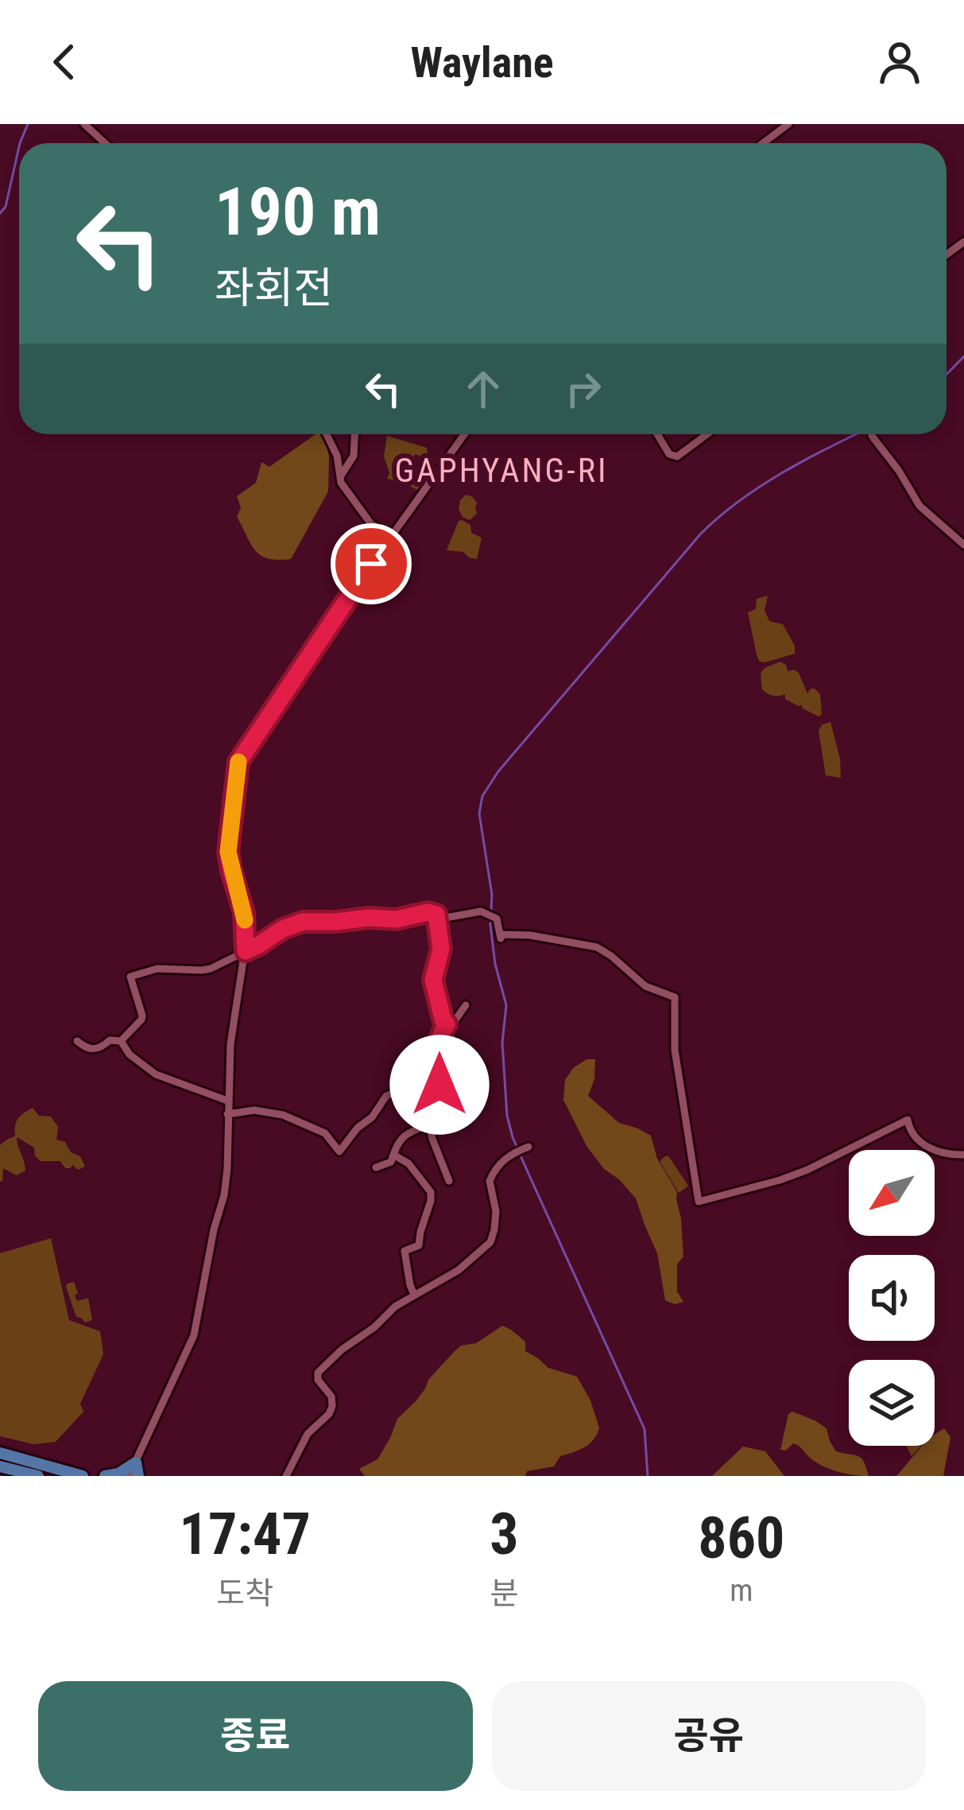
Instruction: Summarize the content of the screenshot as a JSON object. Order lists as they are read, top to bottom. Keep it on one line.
{"districts":["GAPHYANG-RI"],"north":"bottom left","page":{"header":"Waylane","turn":["190 m","좌회전"],"eta":["17:47","도착","3","분","860","m"],"buttons":["종료","공유"]}}
